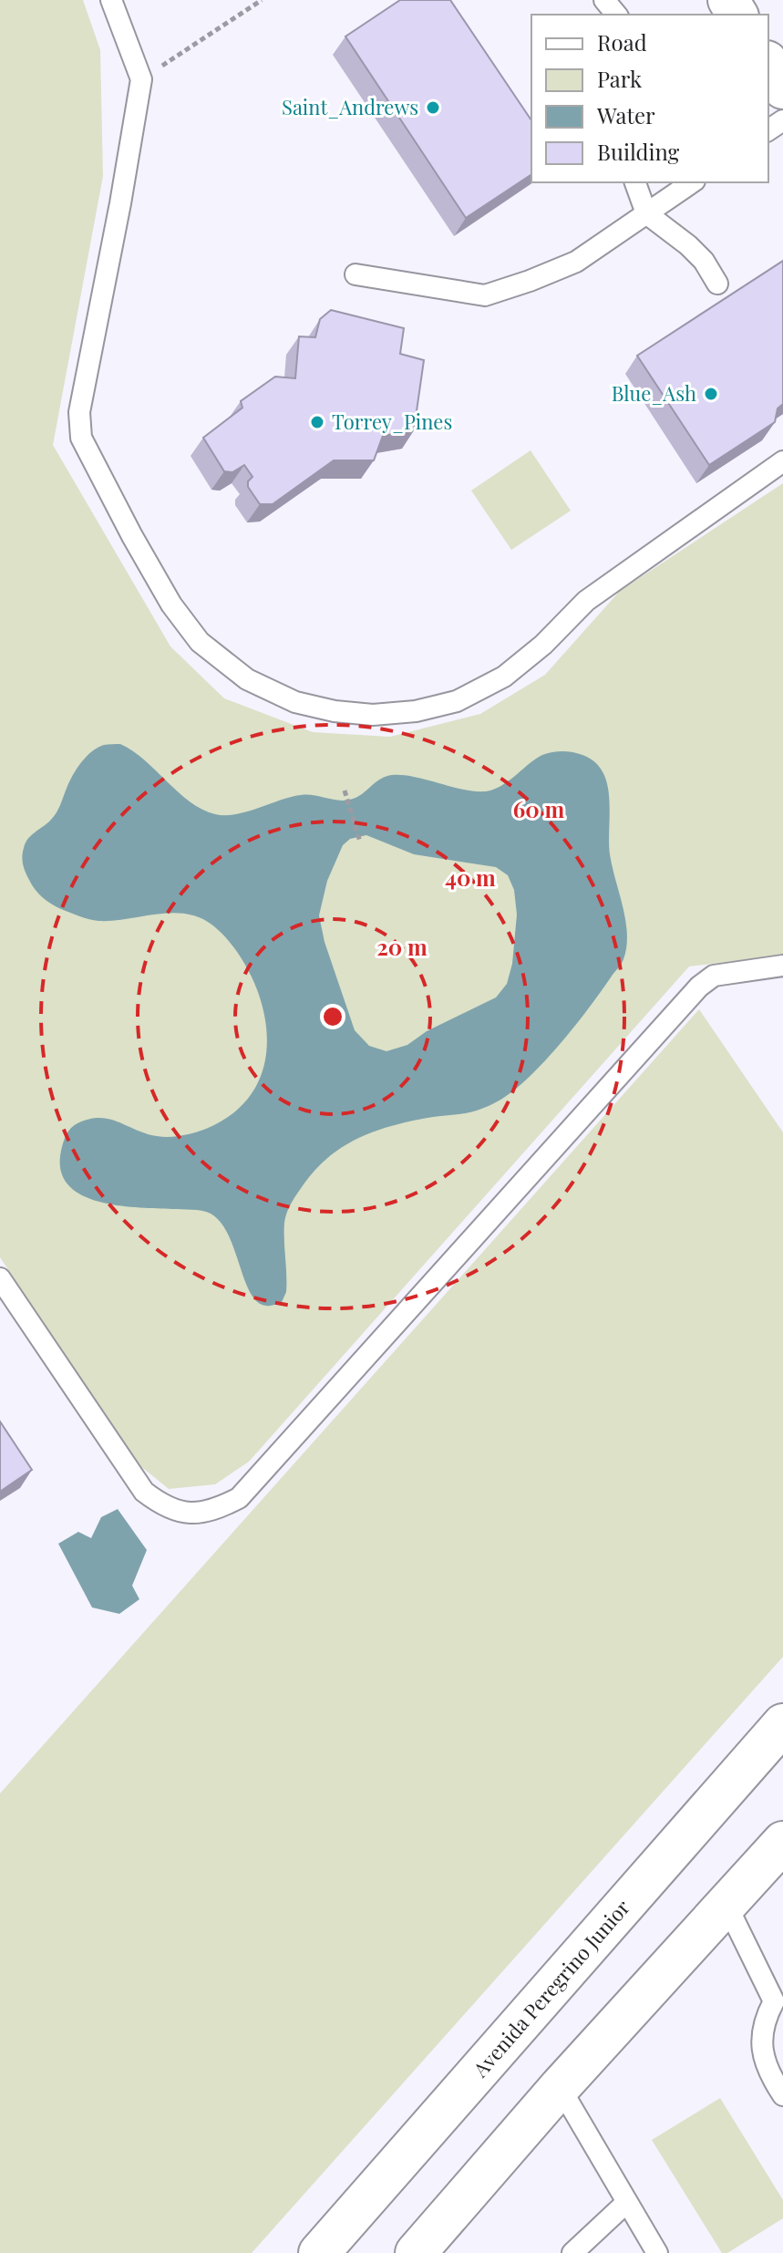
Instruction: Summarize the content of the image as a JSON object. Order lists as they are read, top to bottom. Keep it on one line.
{"streets":{"street":["Avenida Peregrino Junior"]},"places":["Saint_Andrews","Blue_Ash","Torrey_Pines"],"legend":["Road","Park","Water","Building"],"rings":["60 m","40 m","20 m"]}
